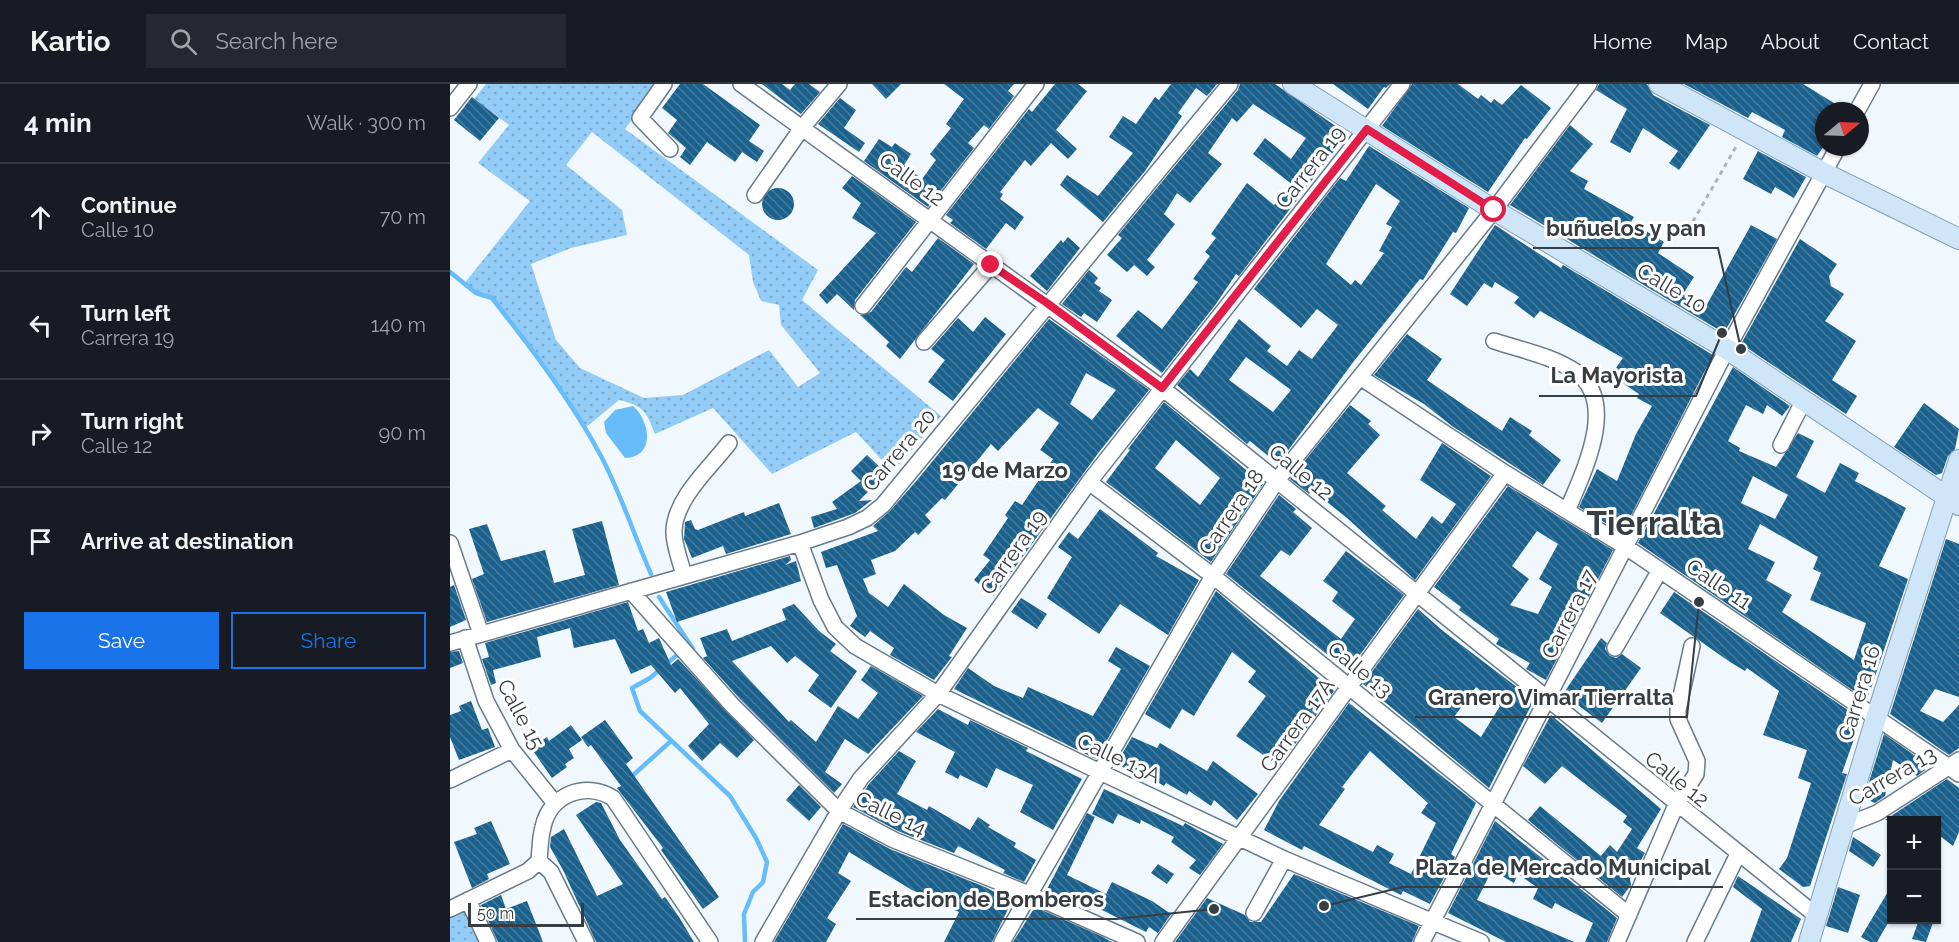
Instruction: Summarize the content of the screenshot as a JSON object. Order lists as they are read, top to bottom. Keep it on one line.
{"streets":{"main road":["Calle 10","Carrera 16"],"street":["Carrera 19","Calle 12","Carrera 20","Carrera 18","Calle 11","Carrera 17","Calle 13","Calle 15","Carrera 17A","Calle 13A","Carrera 13","Calle 14"]},"crossings":[["Carrera 19","Calle 12"],["Carrera 19","Calle 10"],["Carrera 19","Calle 13"],["Carrera 19","Calle 13A"],["Carrera 19","Calle 14"],["Calle 12","Carrera 20"],["Calle 12","Carrera 18"],["Calle 12","Carrera 17"],["Calle 12","Carrera 16"],["Calle 12","Carrera 17A"],["Calle 10","Carrera 18"],["Calle 10","Carrera 17"],["Calle 10","Carrera 16"],["Carrera 20","Calle 15"],["Carrera 20","Calle 13A"],["Carrera 20","Calle 14"],["Carrera 18","Calle 11"],["Carrera 18","Calle 13"],["Carrera 18","Calle 13A"],["Carrera 18","Calle 14"],["Calle 11","Carrera 17"],["Calle 11","Carrera 16"],["Calle 11","Carrera 17A"],["Calle 11","Carrera 13"],["Carrera 17","Calle 13"],["Carrera 17","Calle 13A"],["Calle 13","Carrera 17A"],["Carrera 16","Carrera 13"],["Carrera 17A","Calle 13A"]],"districts":["19 de Marzo","Tierralta"],"places":["La Mayorista","buñuelos y pan","Granero Vimar Tierralta","Plaza de Mercado Municipal","Estacion de Bomberos"],"scale_bar":"50 m","north":"right","page":{"header":"Kartio","search":"Search here","nav":["Home","Map","About","Contact"],"heading":["4 min","Walk · 300 m"],"list":[["Continue","Calle 10","70 m"],["Turn left","Carrera 19","140 m"],["Turn right","Calle 12","90 m"],"Arrive at destination"],"buttons":["Save","Share"],"map_buttons":["+","−"],"scale":"50 m"}}
